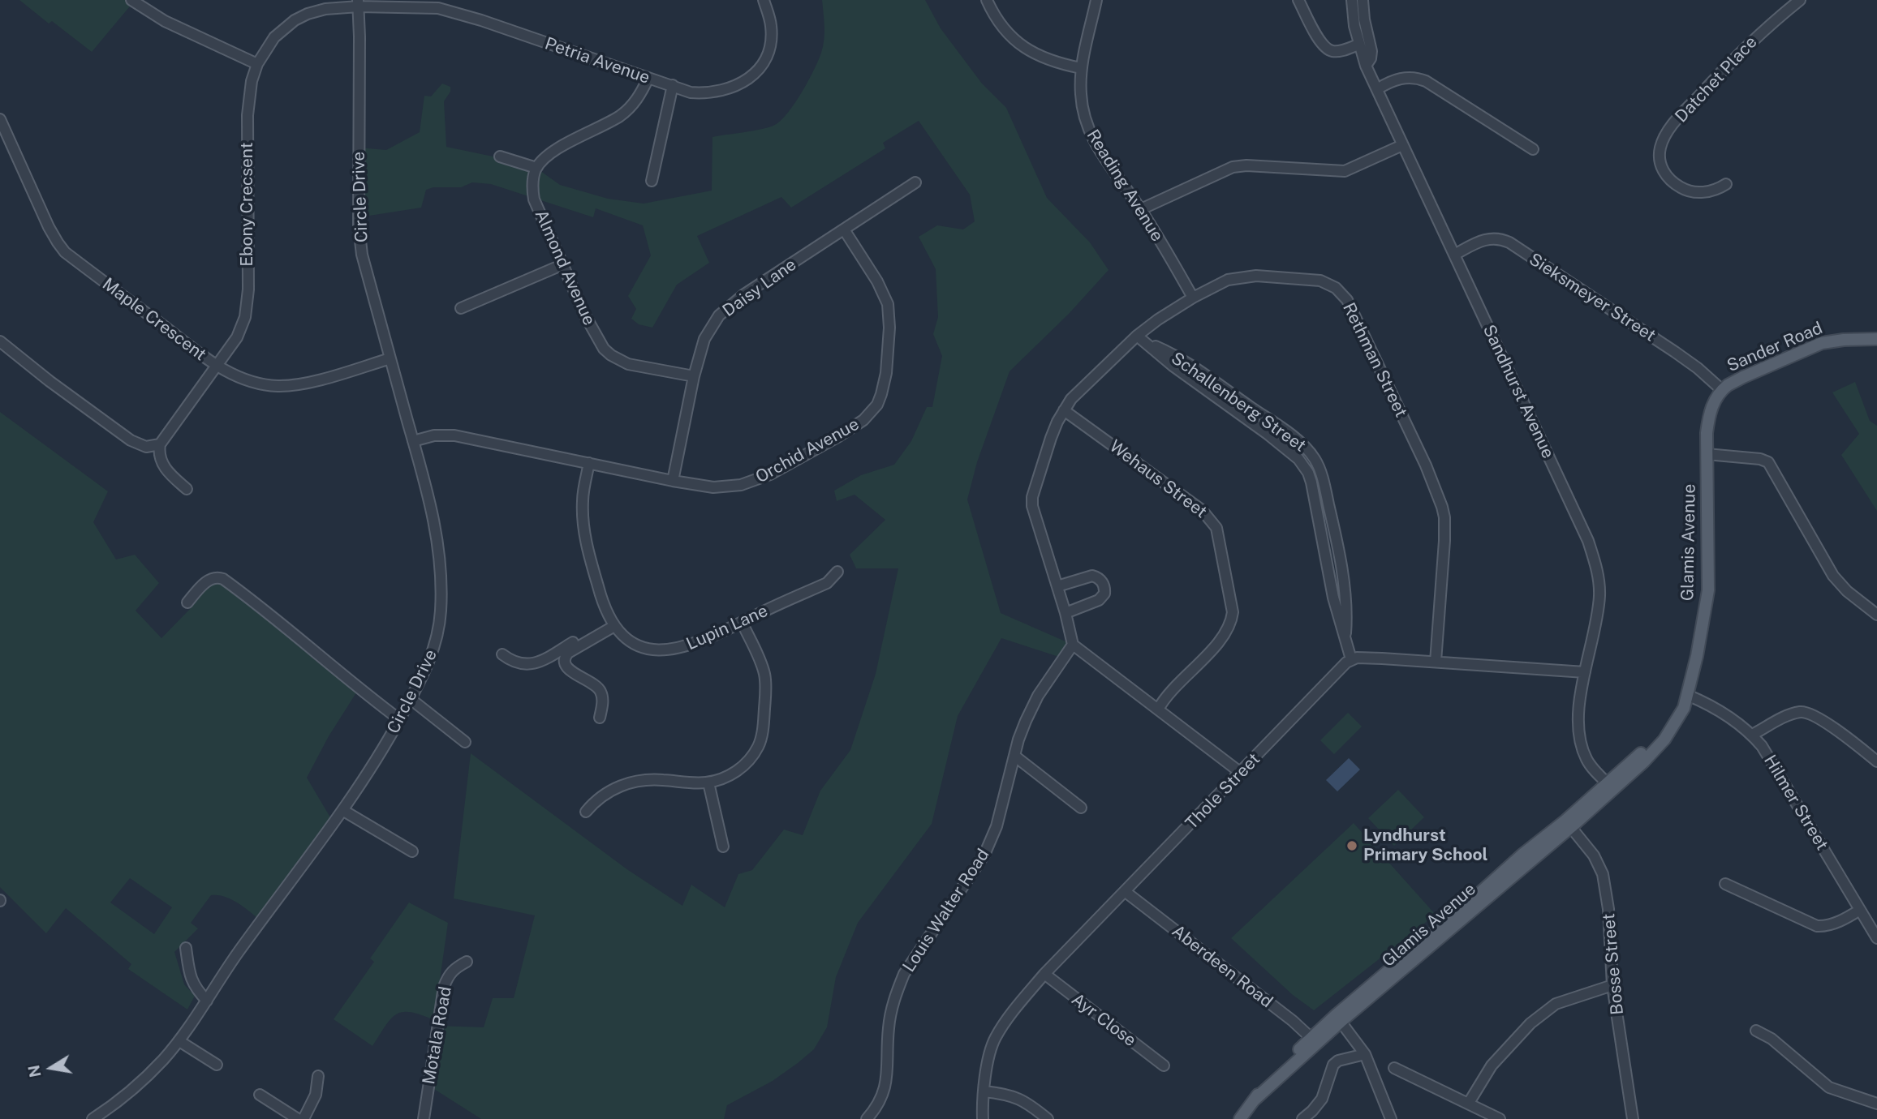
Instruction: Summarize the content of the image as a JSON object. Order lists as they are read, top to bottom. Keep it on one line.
{"streets":{"main road":["Sander Road","Glamis Avenue"],"street":["Petria Avenue","Datchet Place","Reading Avenue","Circle Drive","Ebony Crecsent","Almond Avenue","Daisy Lane","Sieksmeyer Street","Maple Crescent","Rethman Street","Sandhurst Avenue","Schallenberg Street","Orchid Avenue","Wehaus Street","Lupin Lane","Thole Street","Hilmer Street","Louis Walter Road","Bosse Street","Aberdeen Road","Ayr Close","Motala Road"]},"crossings":[["Petria Avenue","Circle Drive"],["Petria Avenue","Ebony Crecsent"],["Reading Avenue","Rethman Street"],["Circle Drive","Ebony Crecsent"],["Circle Drive","Maple Crescent"],["Circle Drive","Orchid Avenue"],["Ebony Crecsent","Maple Crescent"],["Almond Avenue","Daisy Lane"],["Daisy Lane","Orchid Avenue"],["Sieksmeyer Street","Sander Road"],["Sieksmeyer Street","Sandhurst Avenue"],["Sieksmeyer Street","Glamis Avenue"],["Sander Road","Glamis Avenue"],["Rethman Street","Schallenberg Street"],["Rethman Street","Wehaus Street"],["Rethman Street","Louis Walter Road"],["Sandhurst Avenue","Glamis Avenue"],["Schallenberg Street","Thole Street"],["Orchid Avenue","Lupin Lane"],["Glamis Avenue","Hilmer Street"],["Glamis Avenue","Bosse Street"],["Glamis Avenue","Aberdeen Road"],["Thole Street","Aberdeen Road"],["Thole Street","Ayr Close"]],"places":["Lyndhurst Primary School"],"north":"left"}
